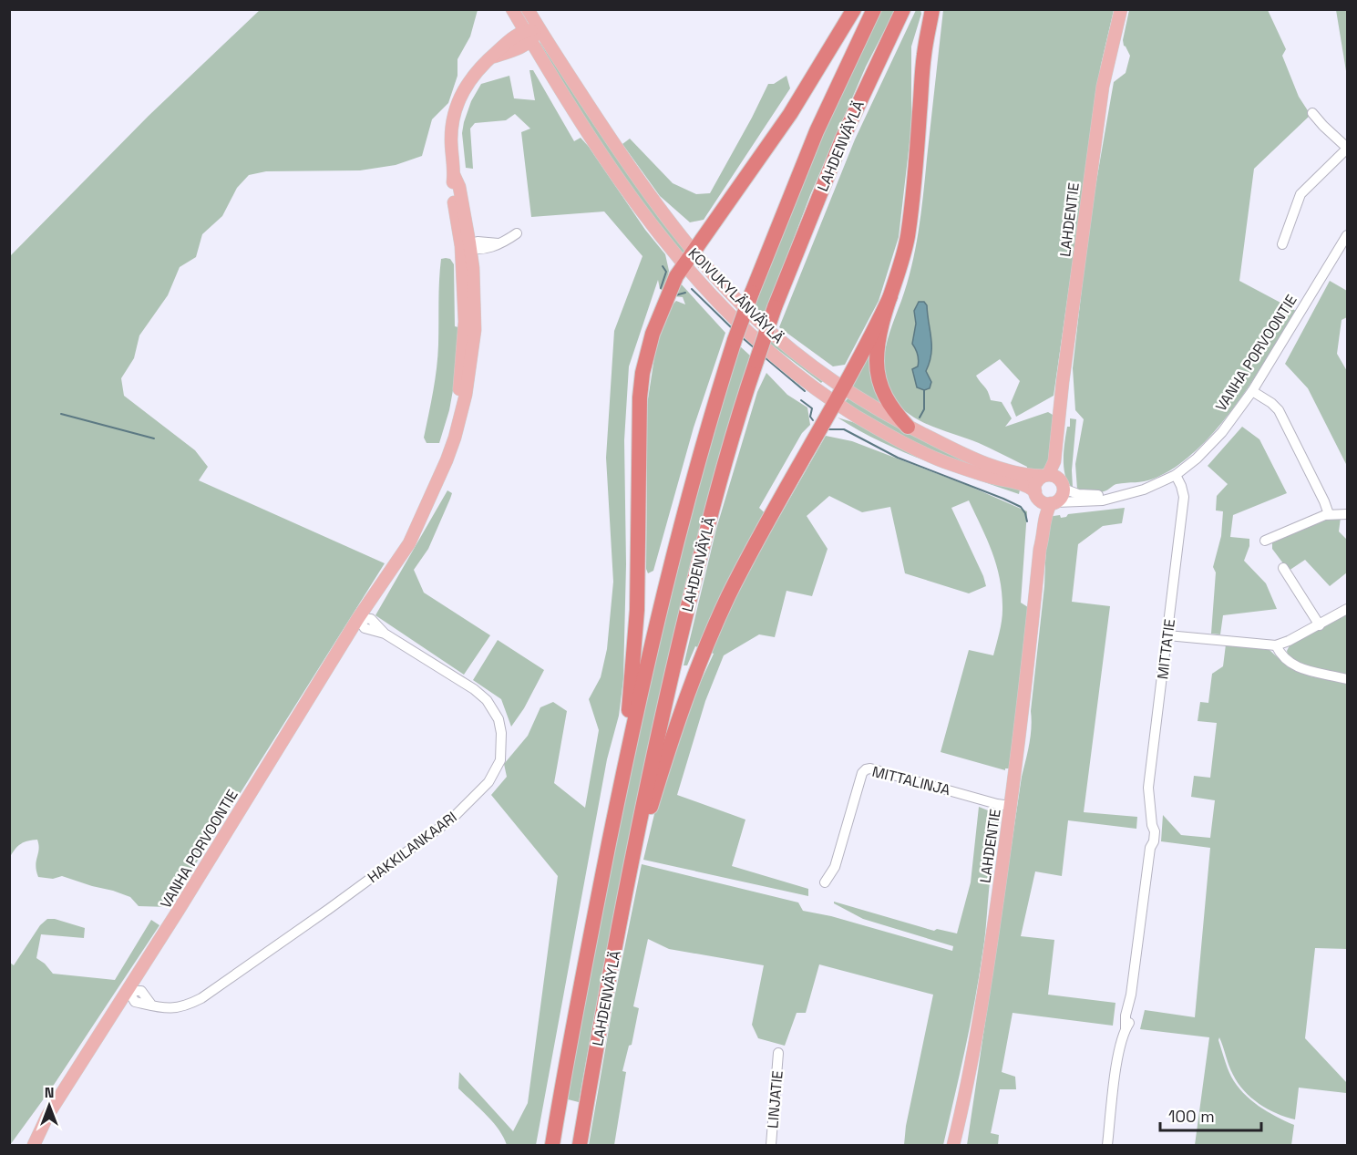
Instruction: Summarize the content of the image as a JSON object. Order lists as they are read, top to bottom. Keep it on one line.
{"streets":{"highway":["LAHDENVÄYLÄ"],"main road":["LAHDENTIE","KOIVUKYLÄNVÄYLÄ","VANHA PORVOONTIE"],"street":["MITTATIE","MITTALINJA","HAKKILANKAARI","LINJATIE"]},"crossings":[["LAHDENTIE","KOIVUKYLÄNVÄYLÄ"],["LAHDENTIE","VANHA PORVOONTIE"],["LAHDENTIE","MITTALINJA"],["KOIVUKYLÄNVÄYLÄ","VANHA PORVOONTIE"],["VANHA PORVOONTIE","MITTATIE"],["VANHA PORVOONTIE","HAKKILANKAARI"]],"scale_bar":"100 m","north":"top"}
